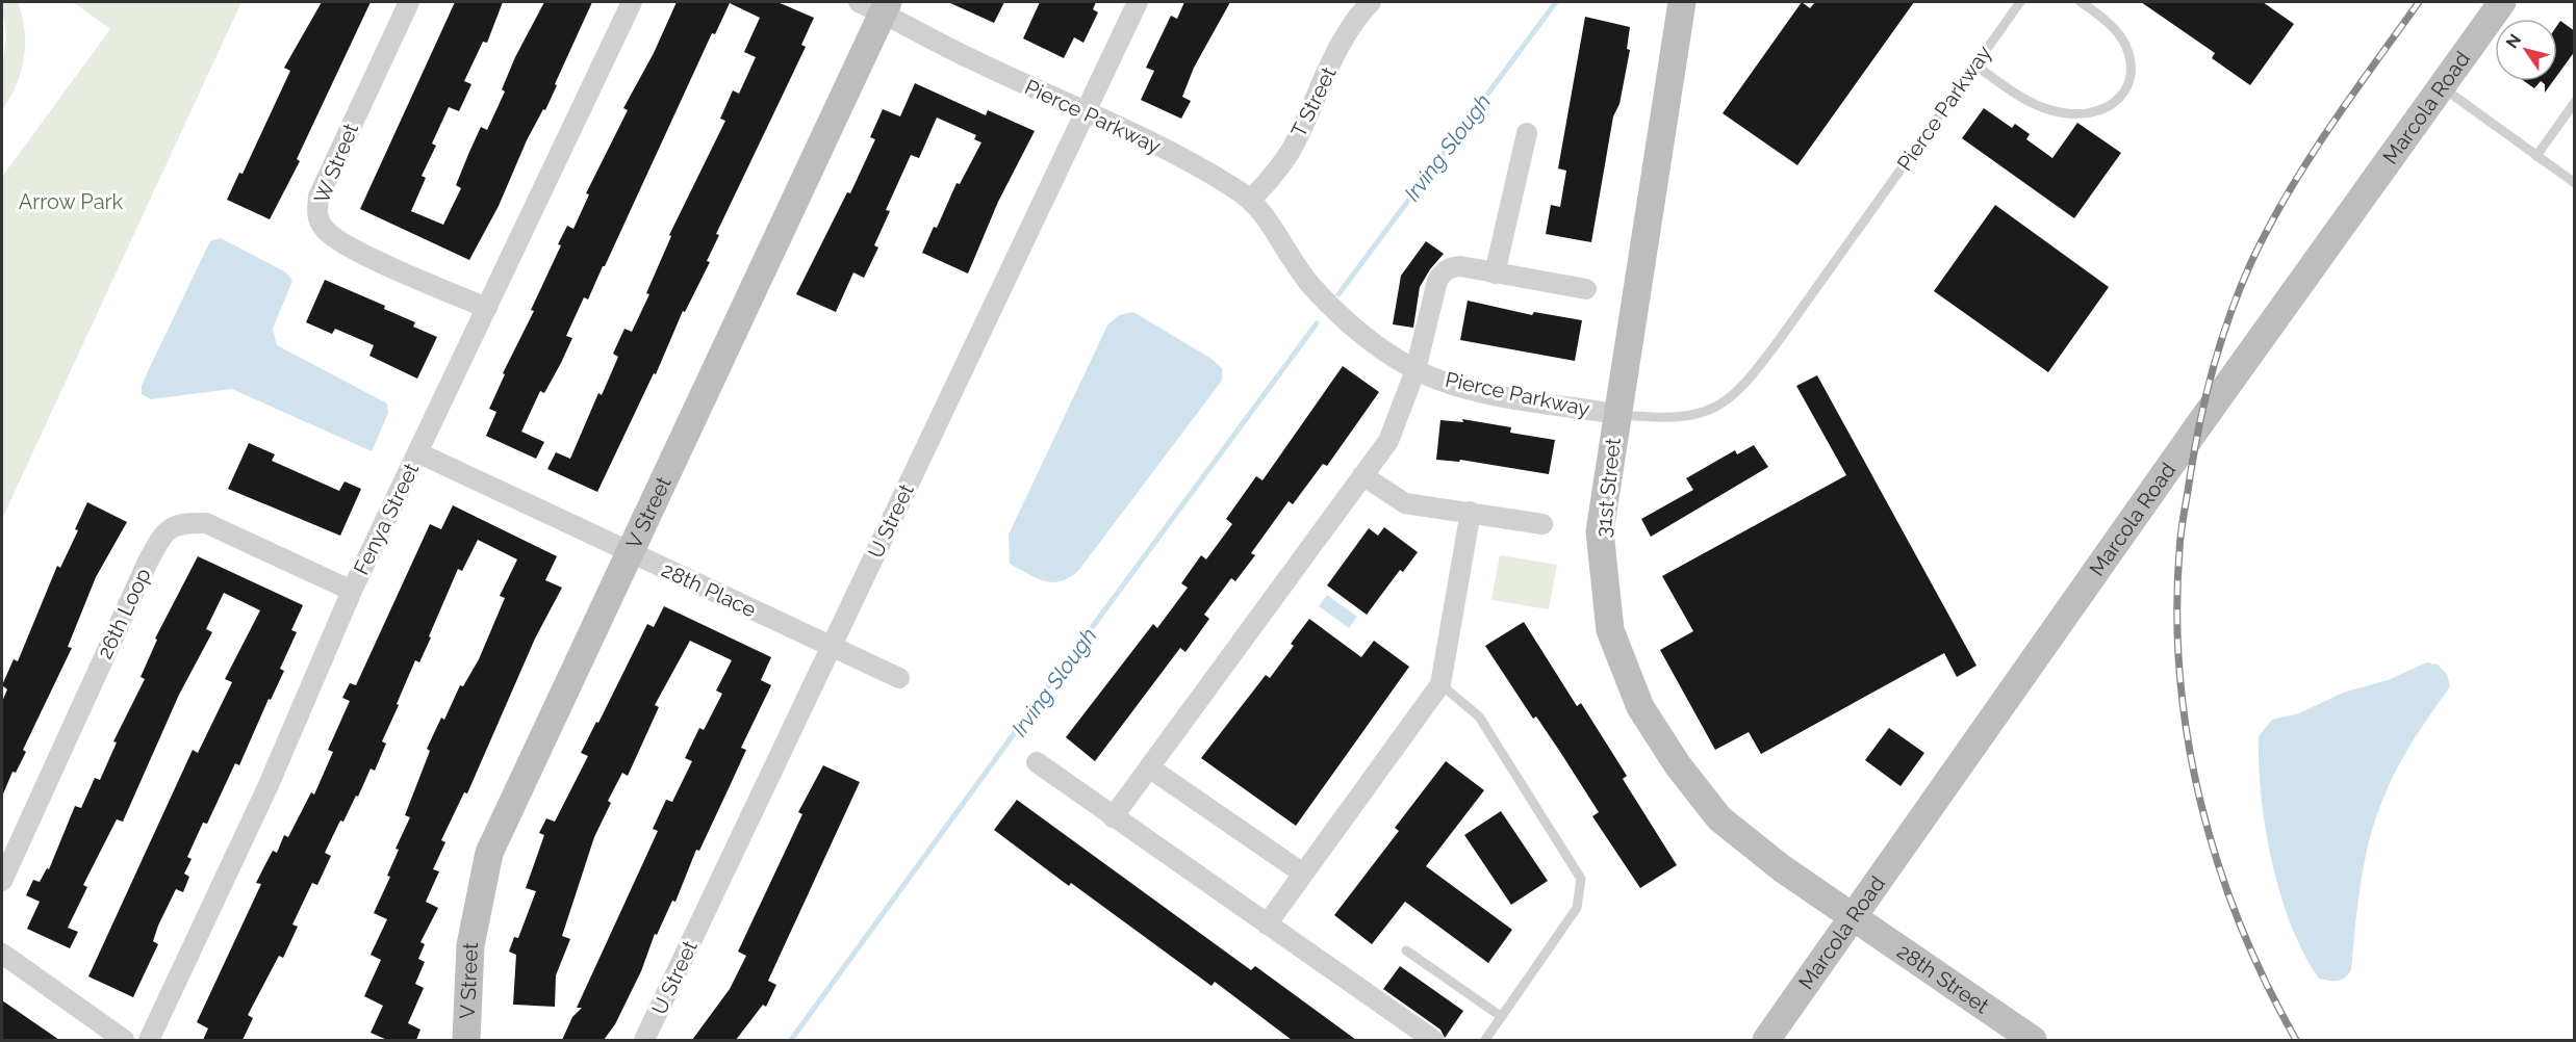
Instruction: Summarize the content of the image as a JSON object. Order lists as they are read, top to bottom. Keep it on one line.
{"streets":{"street":["T Street","Pierce Parkway","Marcola Road","W Street","31st Street","V Street","Fenya Street","U Street","28th Place","26th Loop","28th Street"]},"crossings":[["T Street","Pierce Parkway"],["Pierce Parkway","31st Street"],["Pierce Parkway","V Street"],["Pierce Parkway","U Street"],["Marcola Road","31st Street"],["Marcola Road","28th Street"],["W Street","Fenya Street"],["31st Street","28th Street"],["V Street","28th Place"],["Fenya Street","28th Place"],["Fenya Street","26th Loop"],["U Street","28th Place"]],"water":["Irving Slough"],"parks":["Arrow Park"],"north":"top left"}
